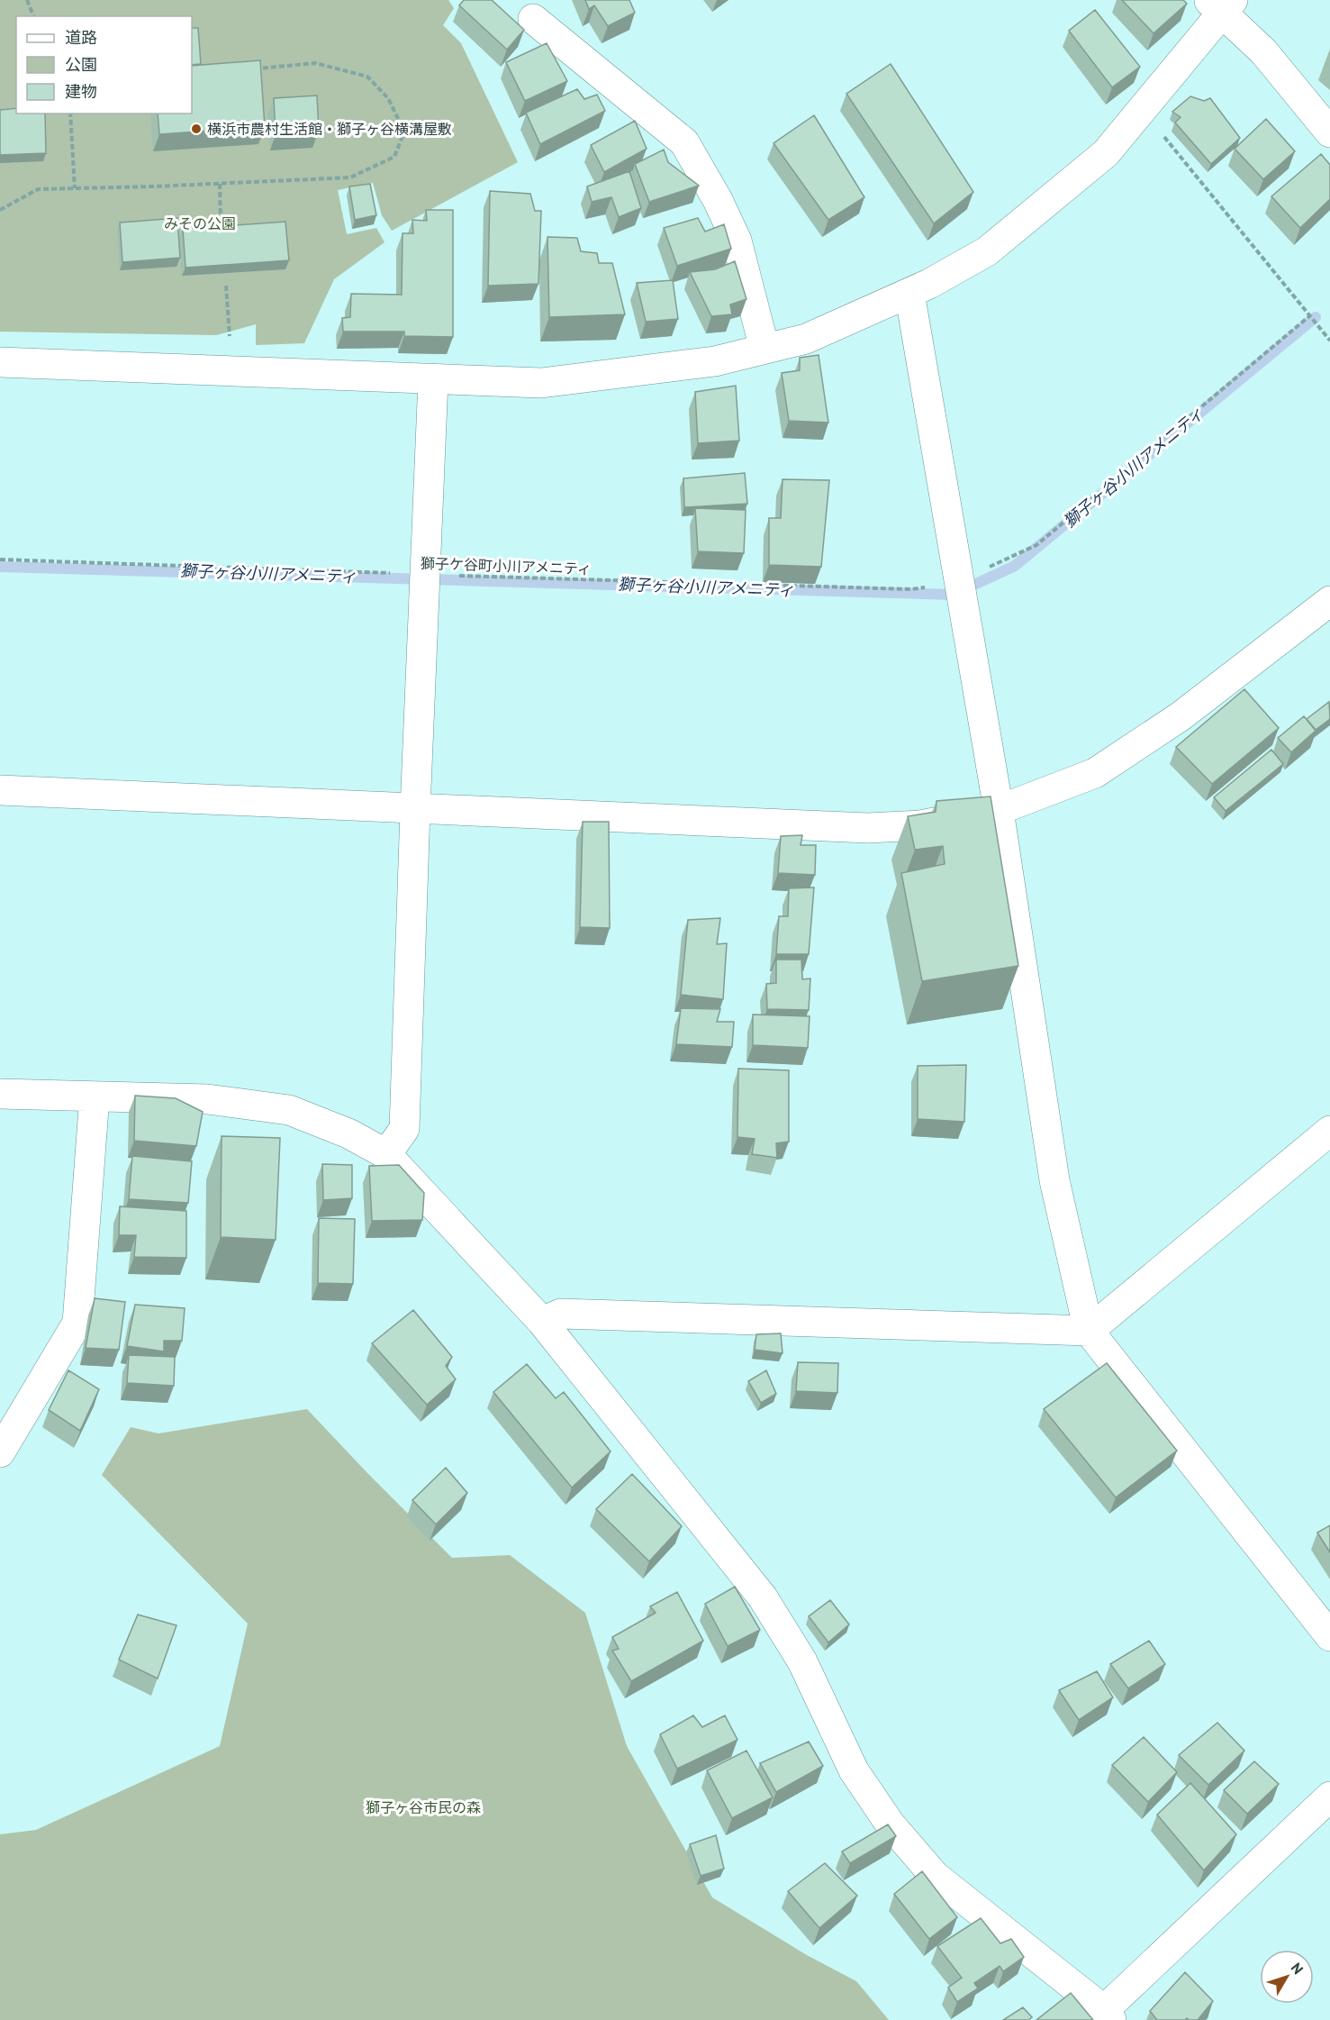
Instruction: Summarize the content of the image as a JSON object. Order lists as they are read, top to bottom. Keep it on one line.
{"streets":{"path":["獅子ケ谷町小川アメニティ"]},"water":["獅子ヶ谷小川アメニティ"],"parks":["みその公園","獅子ヶ谷市民の森"],"places":["横浜市農村生活館・獅子ヶ谷横溝屋敷"],"legend":["道路","公園","建物"],"north":"top right"}
